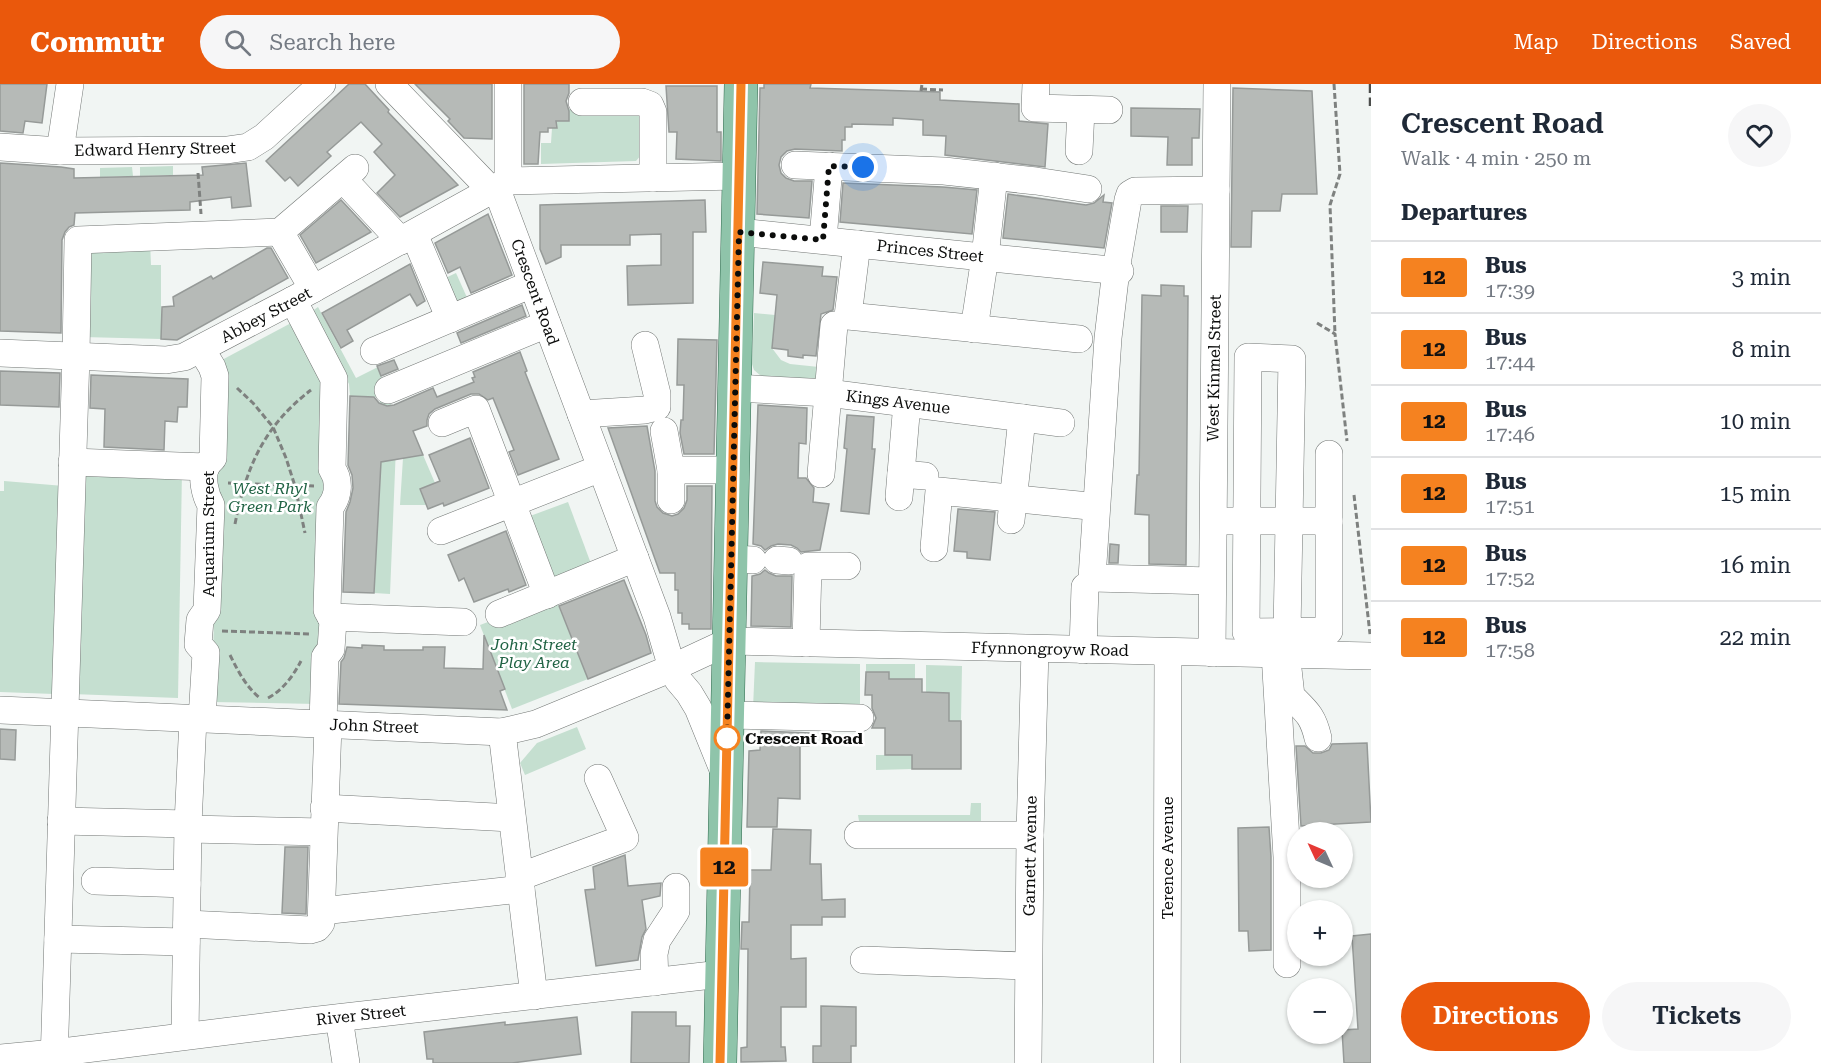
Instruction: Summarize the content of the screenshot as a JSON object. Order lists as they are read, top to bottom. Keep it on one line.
{"streets":{"street":["Edward Henry Street","Princes Street","Crescent Road","Abbey Street","West Kinmel Street","Kings Avenue","Aquarium Street","Ffynnongroyw Road","John Street","Garnett Avenue","Terence Avenue","River Street"]},"crossings":[["Crescent Road","Abbey Street"],["Crescent Road","John Street"],["Abbey Street","Aquarium Street"],["West Kinmel Street","Ffynnongroyw Road"],["Ffynnongroyw Road","John Street"],["Ffynnongroyw Road","Garnett Avenue"],["Ffynnongroyw Road","Terence Avenue"]],"parks":["West Rhyl Green Park","John Street Play Area"],"places":["Crescent Road"],"lines":["bus line 12"],"north":"top left","page":{"header":"Commutr","search":"Search here","nav":["Map","Directions","Saved"],"on_map":"12","heading":[["Crescent Road","Walk · 4 min · 250 m"],"Departures"],"list":[{"mark":"12","name":"Bus","note":"17:39","value":"3 min"},{"mark":"12","name":"Bus","note":"17:44","value":"8 min"},{"mark":"12","name":"Bus","note":"17:46","value":"10 min"},{"mark":"12","name":"Bus","note":"17:51","value":"15 min"},{"mark":"12","name":"Bus","note":"17:52","value":"16 min"},{"mark":"12","name":"Bus","note":"17:58","value":"22 min"}],"map_buttons":["+","−"],"buttons":["Directions","Tickets"]}}
